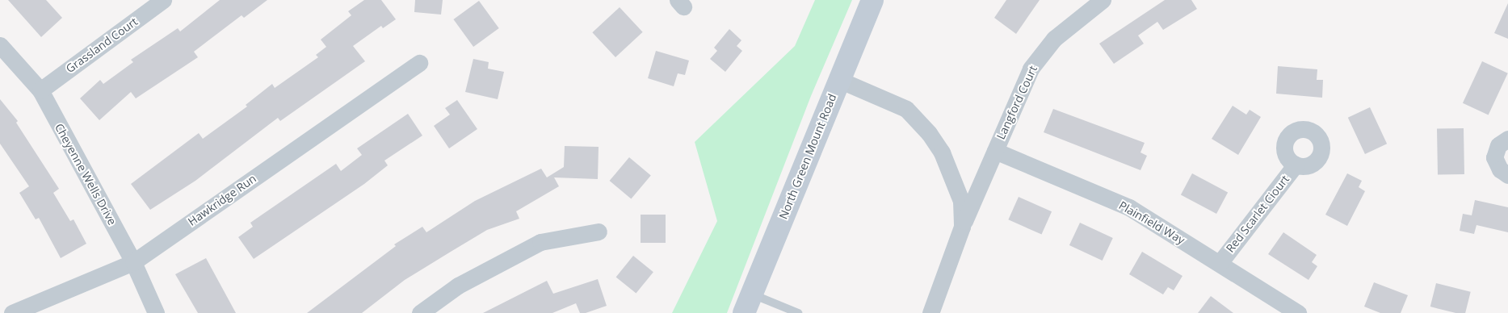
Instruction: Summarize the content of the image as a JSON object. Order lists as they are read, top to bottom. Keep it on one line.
{"streets":{"street":["Grassland Court","Langford Court","North Green Mount Road","Cheyenne Wells Drive","Hawkridge Run","Red Scarlet Ciourt","Plainfield Way"]},"crossings":[["Grassland Court","Cheyenne Wells Drive"],["Langford Court","Plainfield Way"],["Cheyenne Wells Drive","Hawkridge Run"],["Red Scarlet Ciourt","Plainfield Way"]]}
